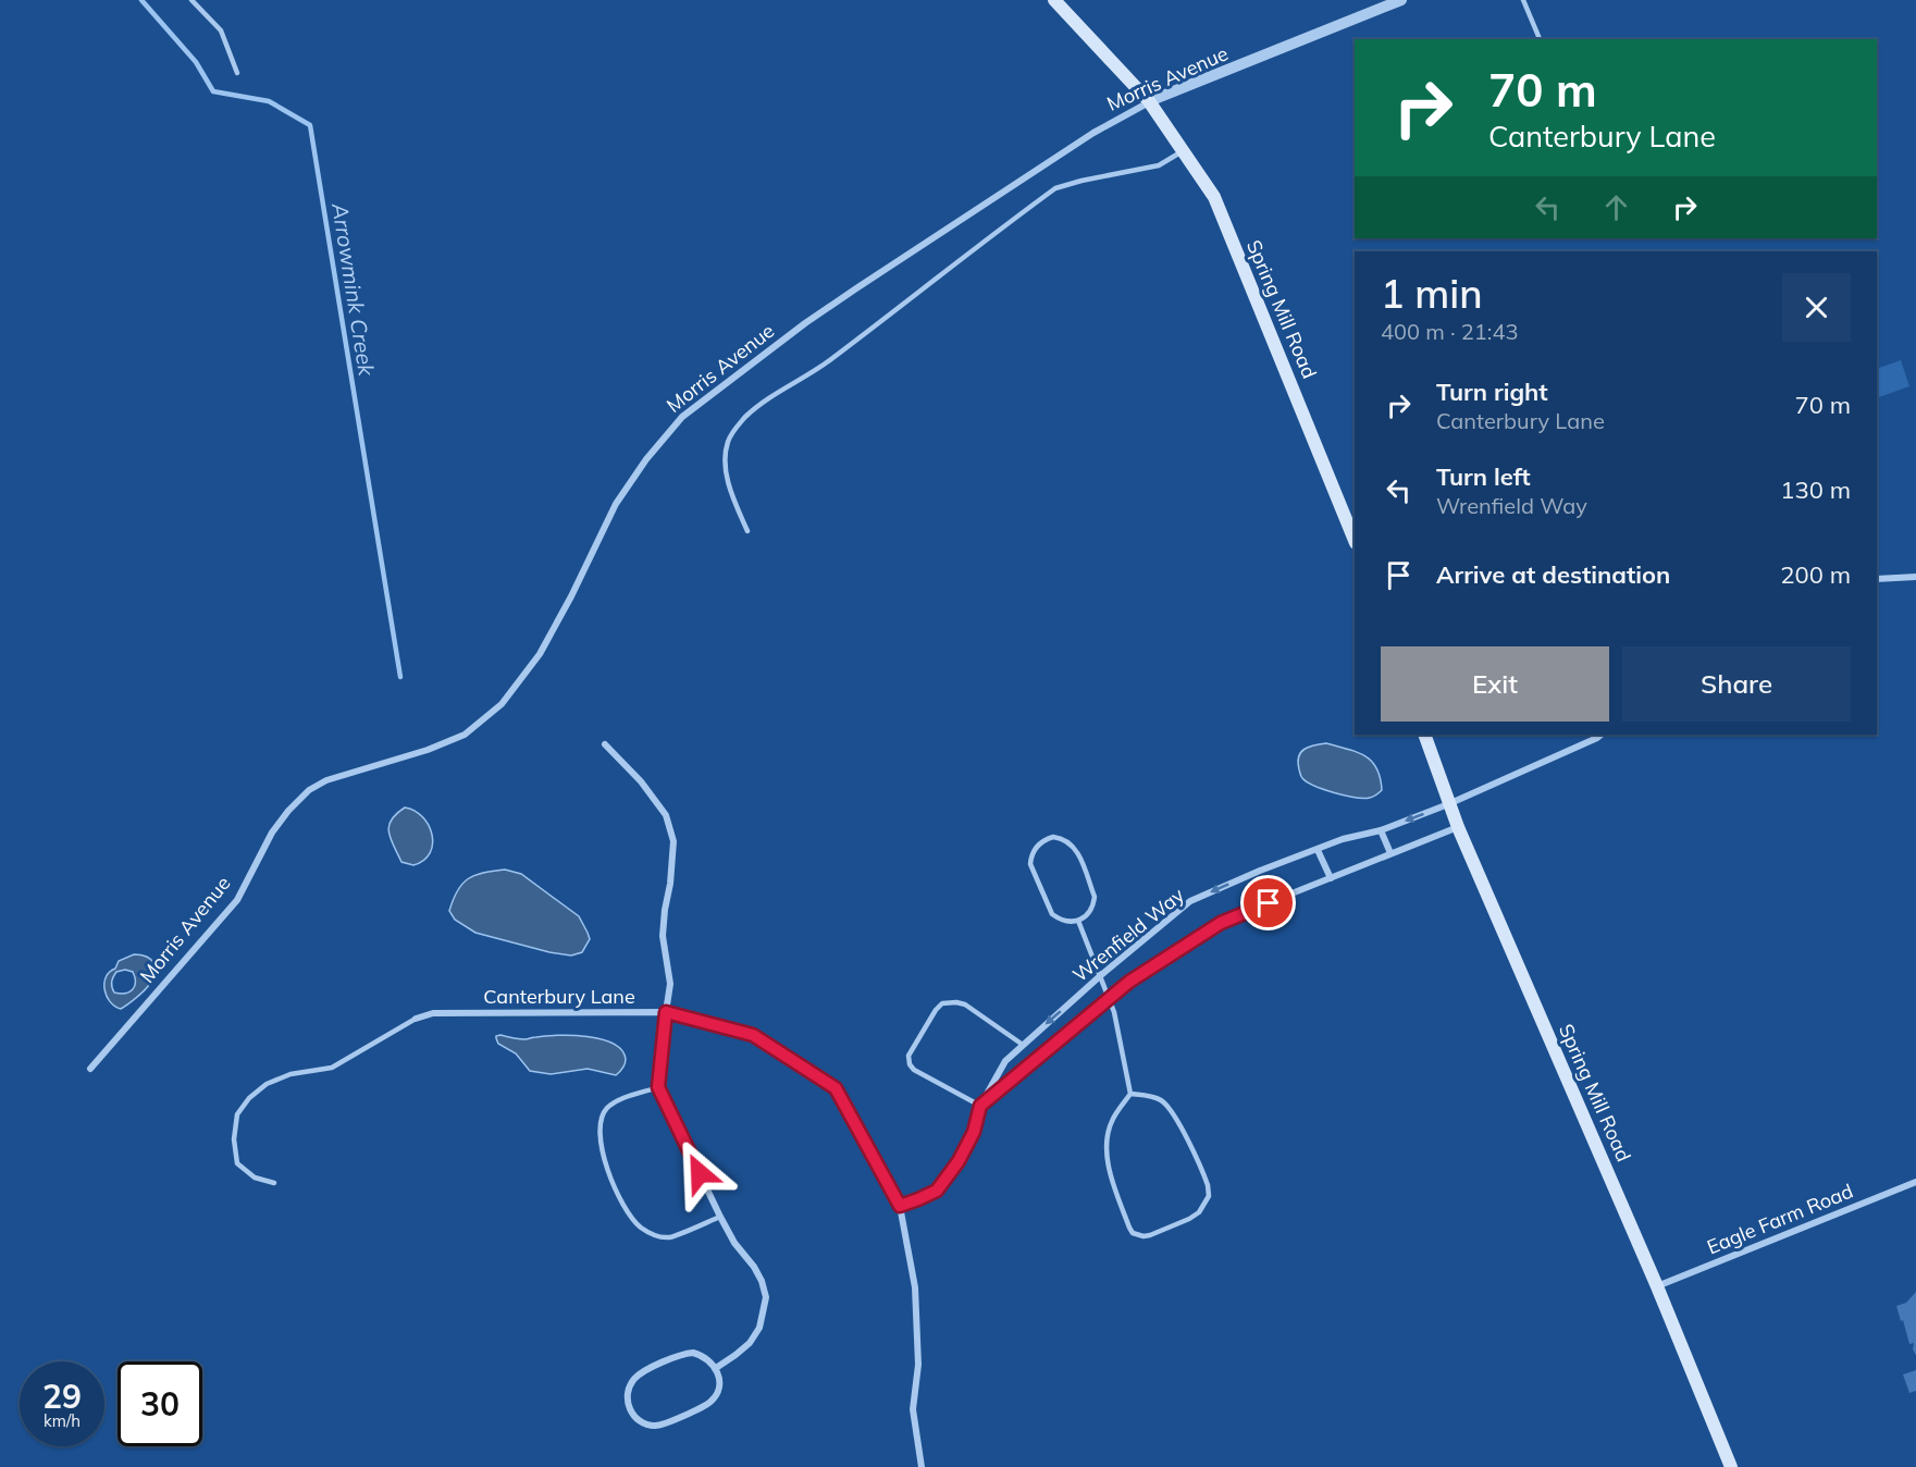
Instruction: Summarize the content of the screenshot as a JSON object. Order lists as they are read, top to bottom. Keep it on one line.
{"streets":{"main road":["Spring Mill Road"],"street":["Morris Avenue","Wrenfield Way","Canterbury Lane","Eagle Farm Road"]},"crossings":[["Morris Avenue","Spring Mill Road"],["Spring Mill Road","Wrenfield Way"],["Spring Mill Road","Eagle Farm Road"],["Wrenfield Way","Canterbury Lane"]],"water":["Arrowmink Creek"],"page":{"turn":["70 m","Canterbury Lane"],"heading":["1 min","400 m · 21:43"],"list":[{"name":"Turn right","note":"Canterbury Lane","value":"70 m"},{"name":"Turn left","note":"Wrenfield Way","value":"130 m"},{"name":"Arrive at destination","value":"200 m"}],"buttons":["Exit","Share"],"speed":"29 km/h","limit":"30"}}
